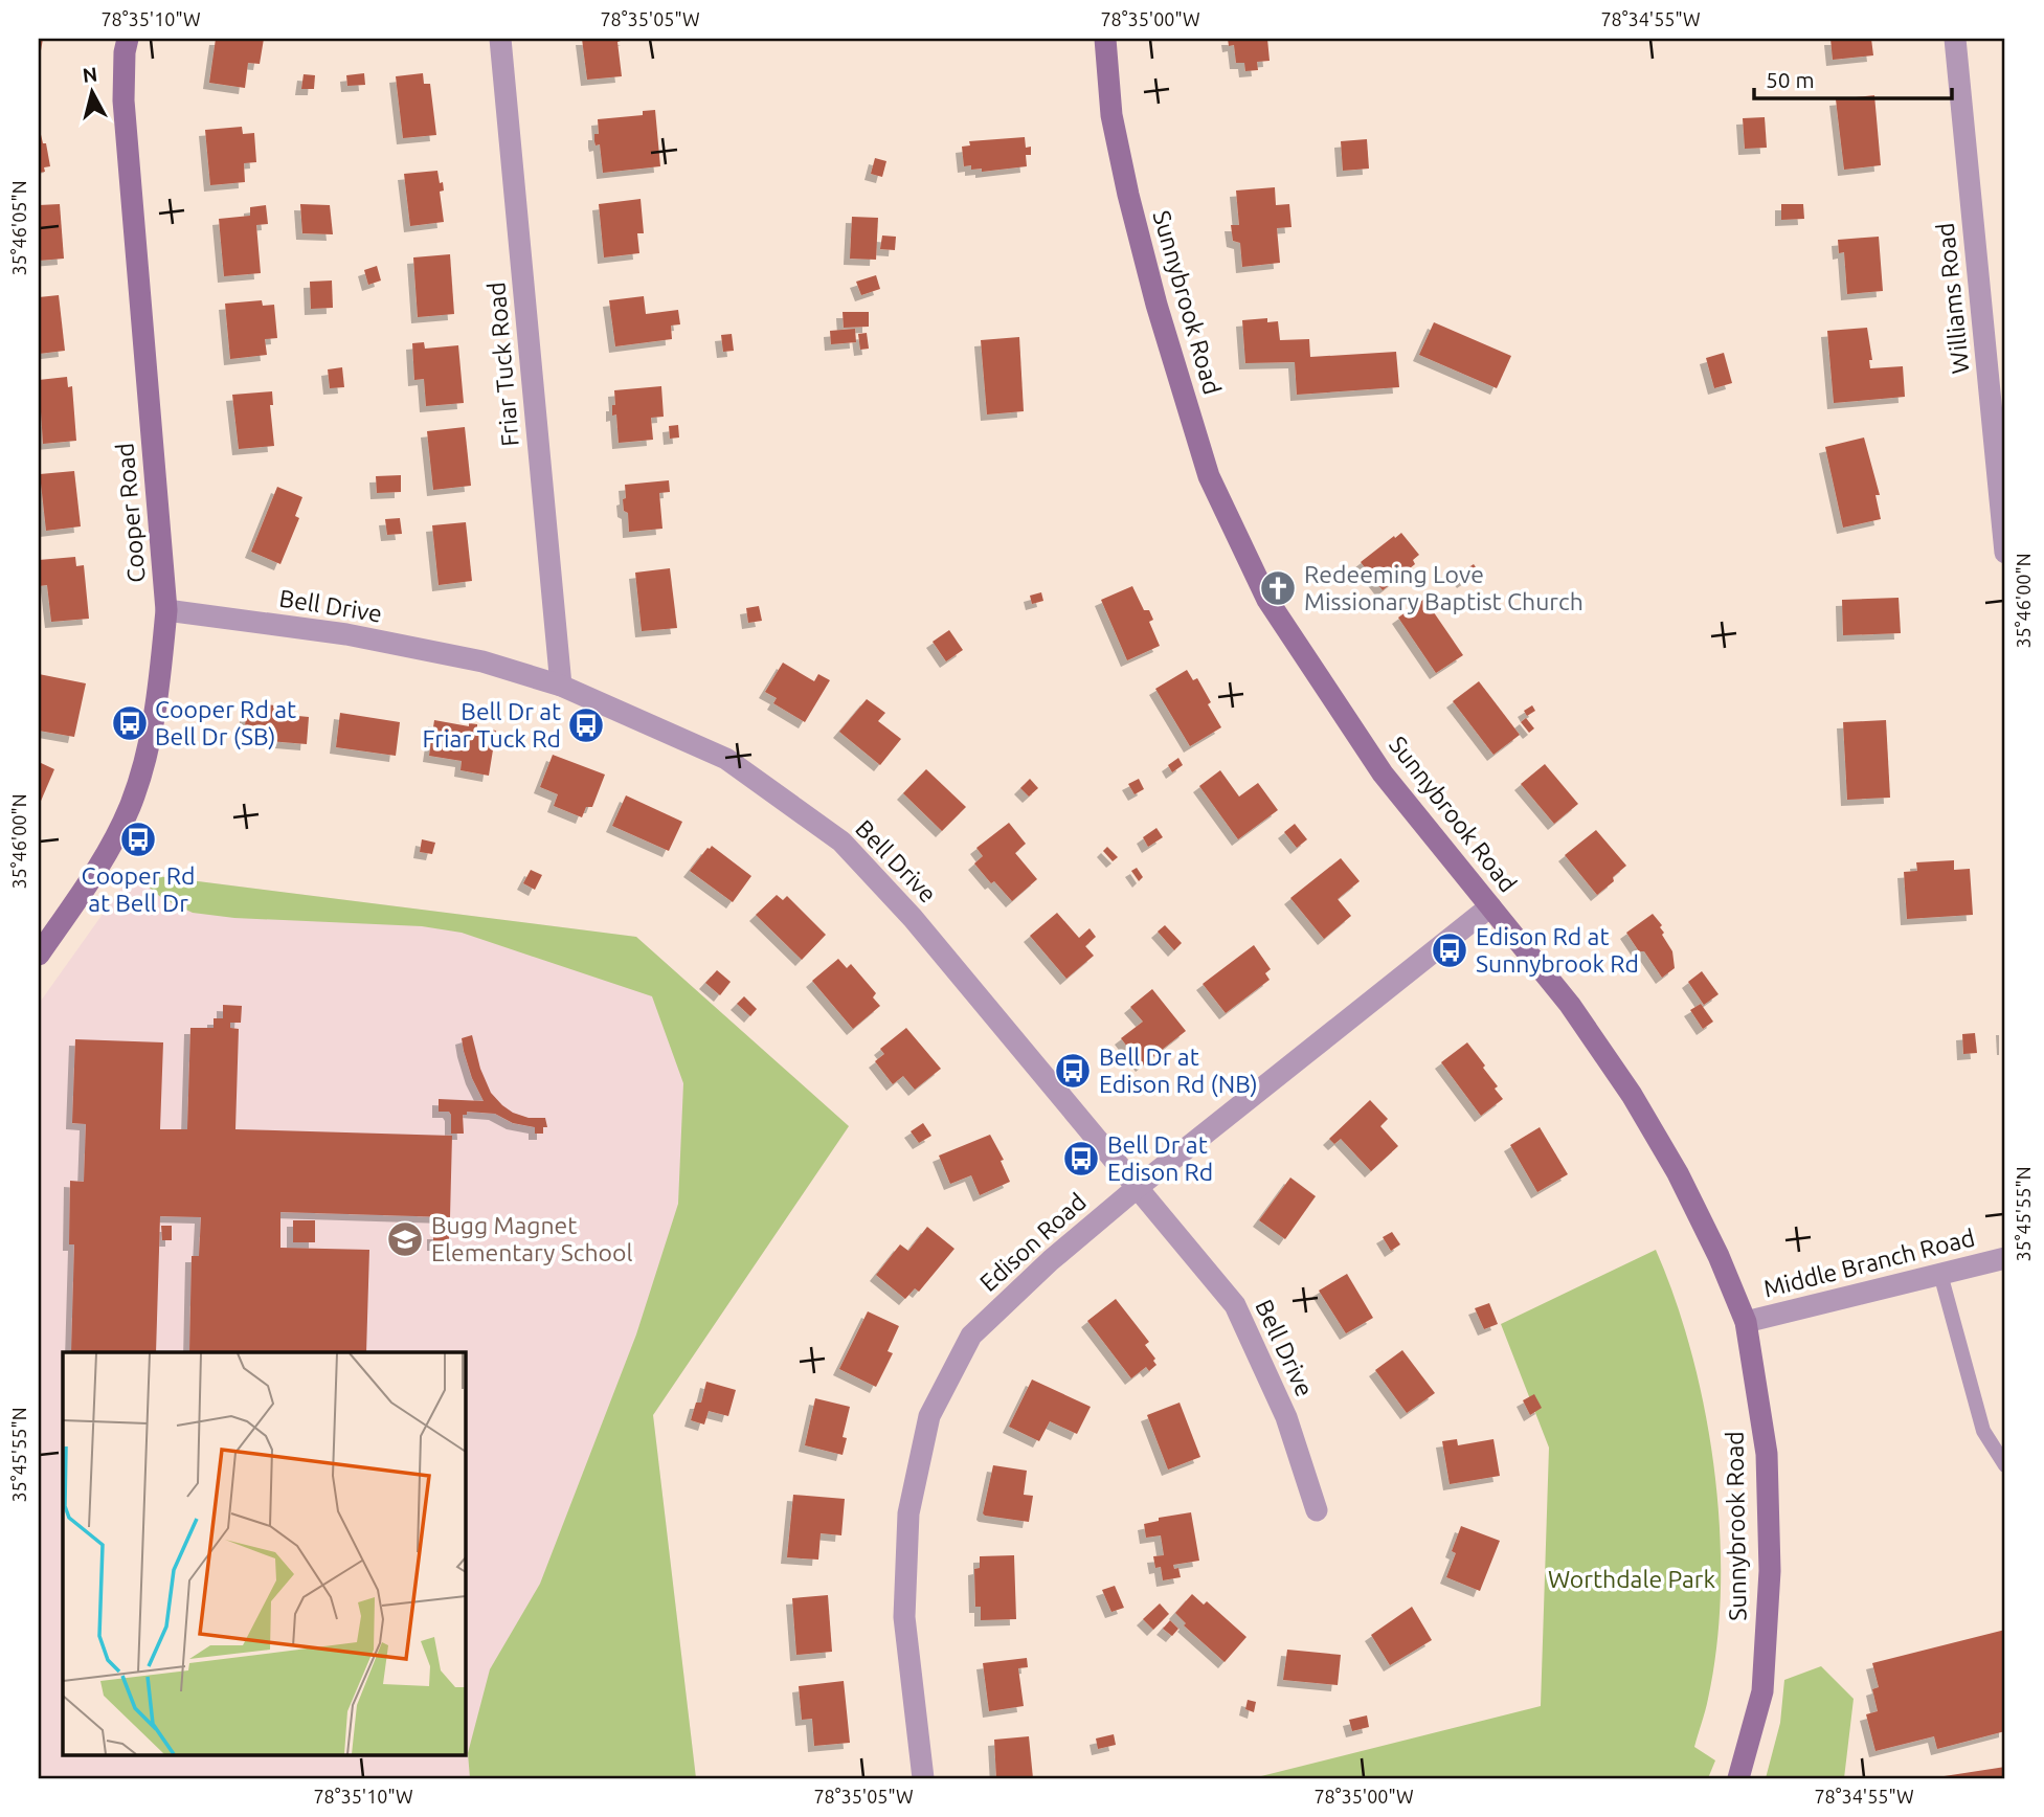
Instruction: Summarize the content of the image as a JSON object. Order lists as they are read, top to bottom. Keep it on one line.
{"streets":{"main road":["Sunnybrook Road","Cooper Road"],"street":["Williams Road","Friar Tuck Road","Bell Drive","Edison Road","Middle Branch Road"]},"crossings":[["Sunnybrook Road","Edison Road"],["Sunnybrook Road","Middle Branch Road"],["Friar Tuck Road","Bell Drive"],["Cooper Road","Bell Drive"],["Bell Drive","Edison Road"]],"parks":["Worthdale Park"],"places":{"church":["Redeeming Love Missionary Baptist Church"],"bus stop":["Cooper Rd at Bell Dr (SB)","Bell Dr at Friar Tuck Rd","Cooper Rd at Bell Dr","Edison Rd at Sunnybrook Rd","Bell Dr at Edison Rd (NB)","Bell Dr at Edison Rd"],"school or university":["Bugg Magnet Elementary School"]},"scale_bar":"50 m","north":"top","coordinates":["78°35'10\"W","78°35'05\"W","78°35'00\"W","78°34'55\"W","35°46'05\"N","35°46'00\"N","35°45'55\"N"]}
